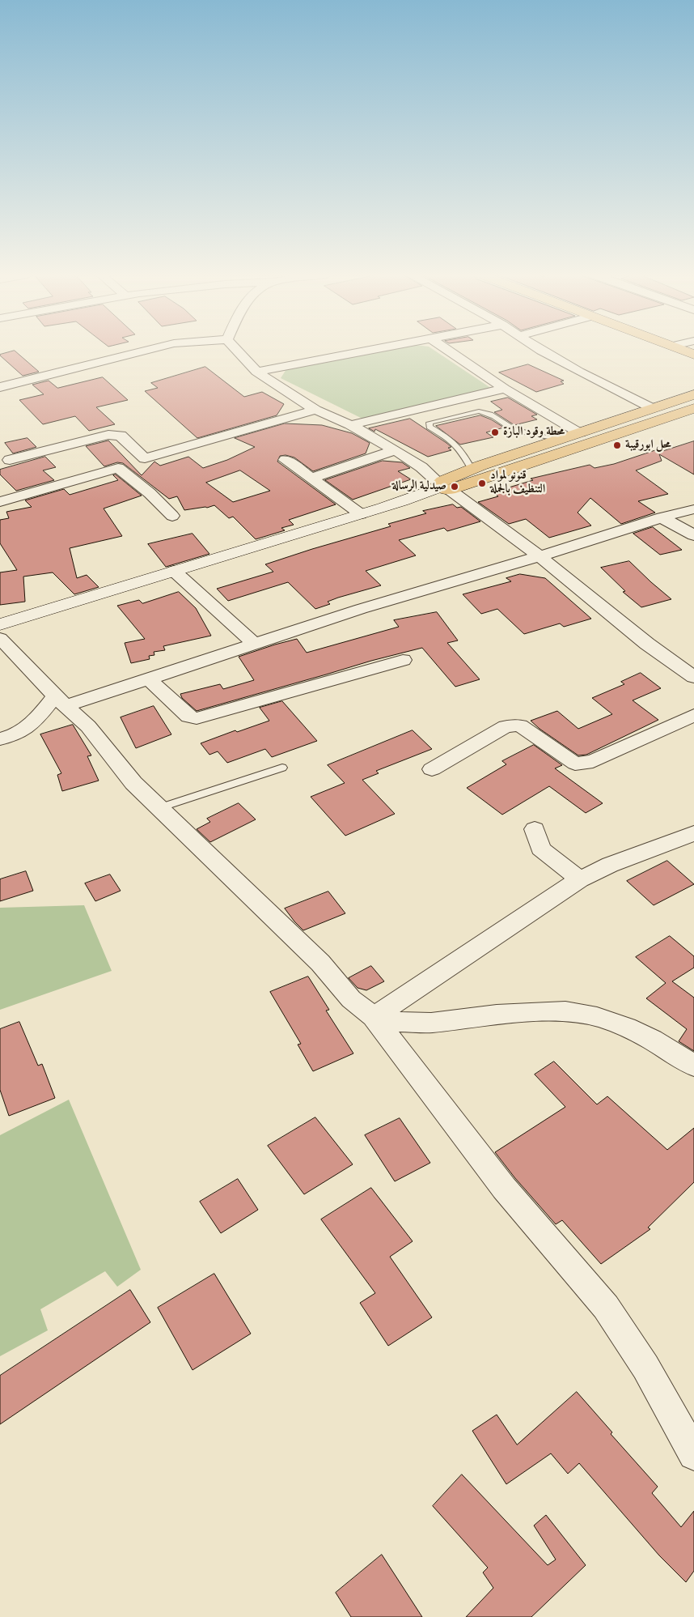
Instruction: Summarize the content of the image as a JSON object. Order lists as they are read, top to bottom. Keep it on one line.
{"places":["محطة وقود البازة","محل ابورقيبة","قنونو لمواد التنظيف بالجملة","صيدلية الرسالة"]}
